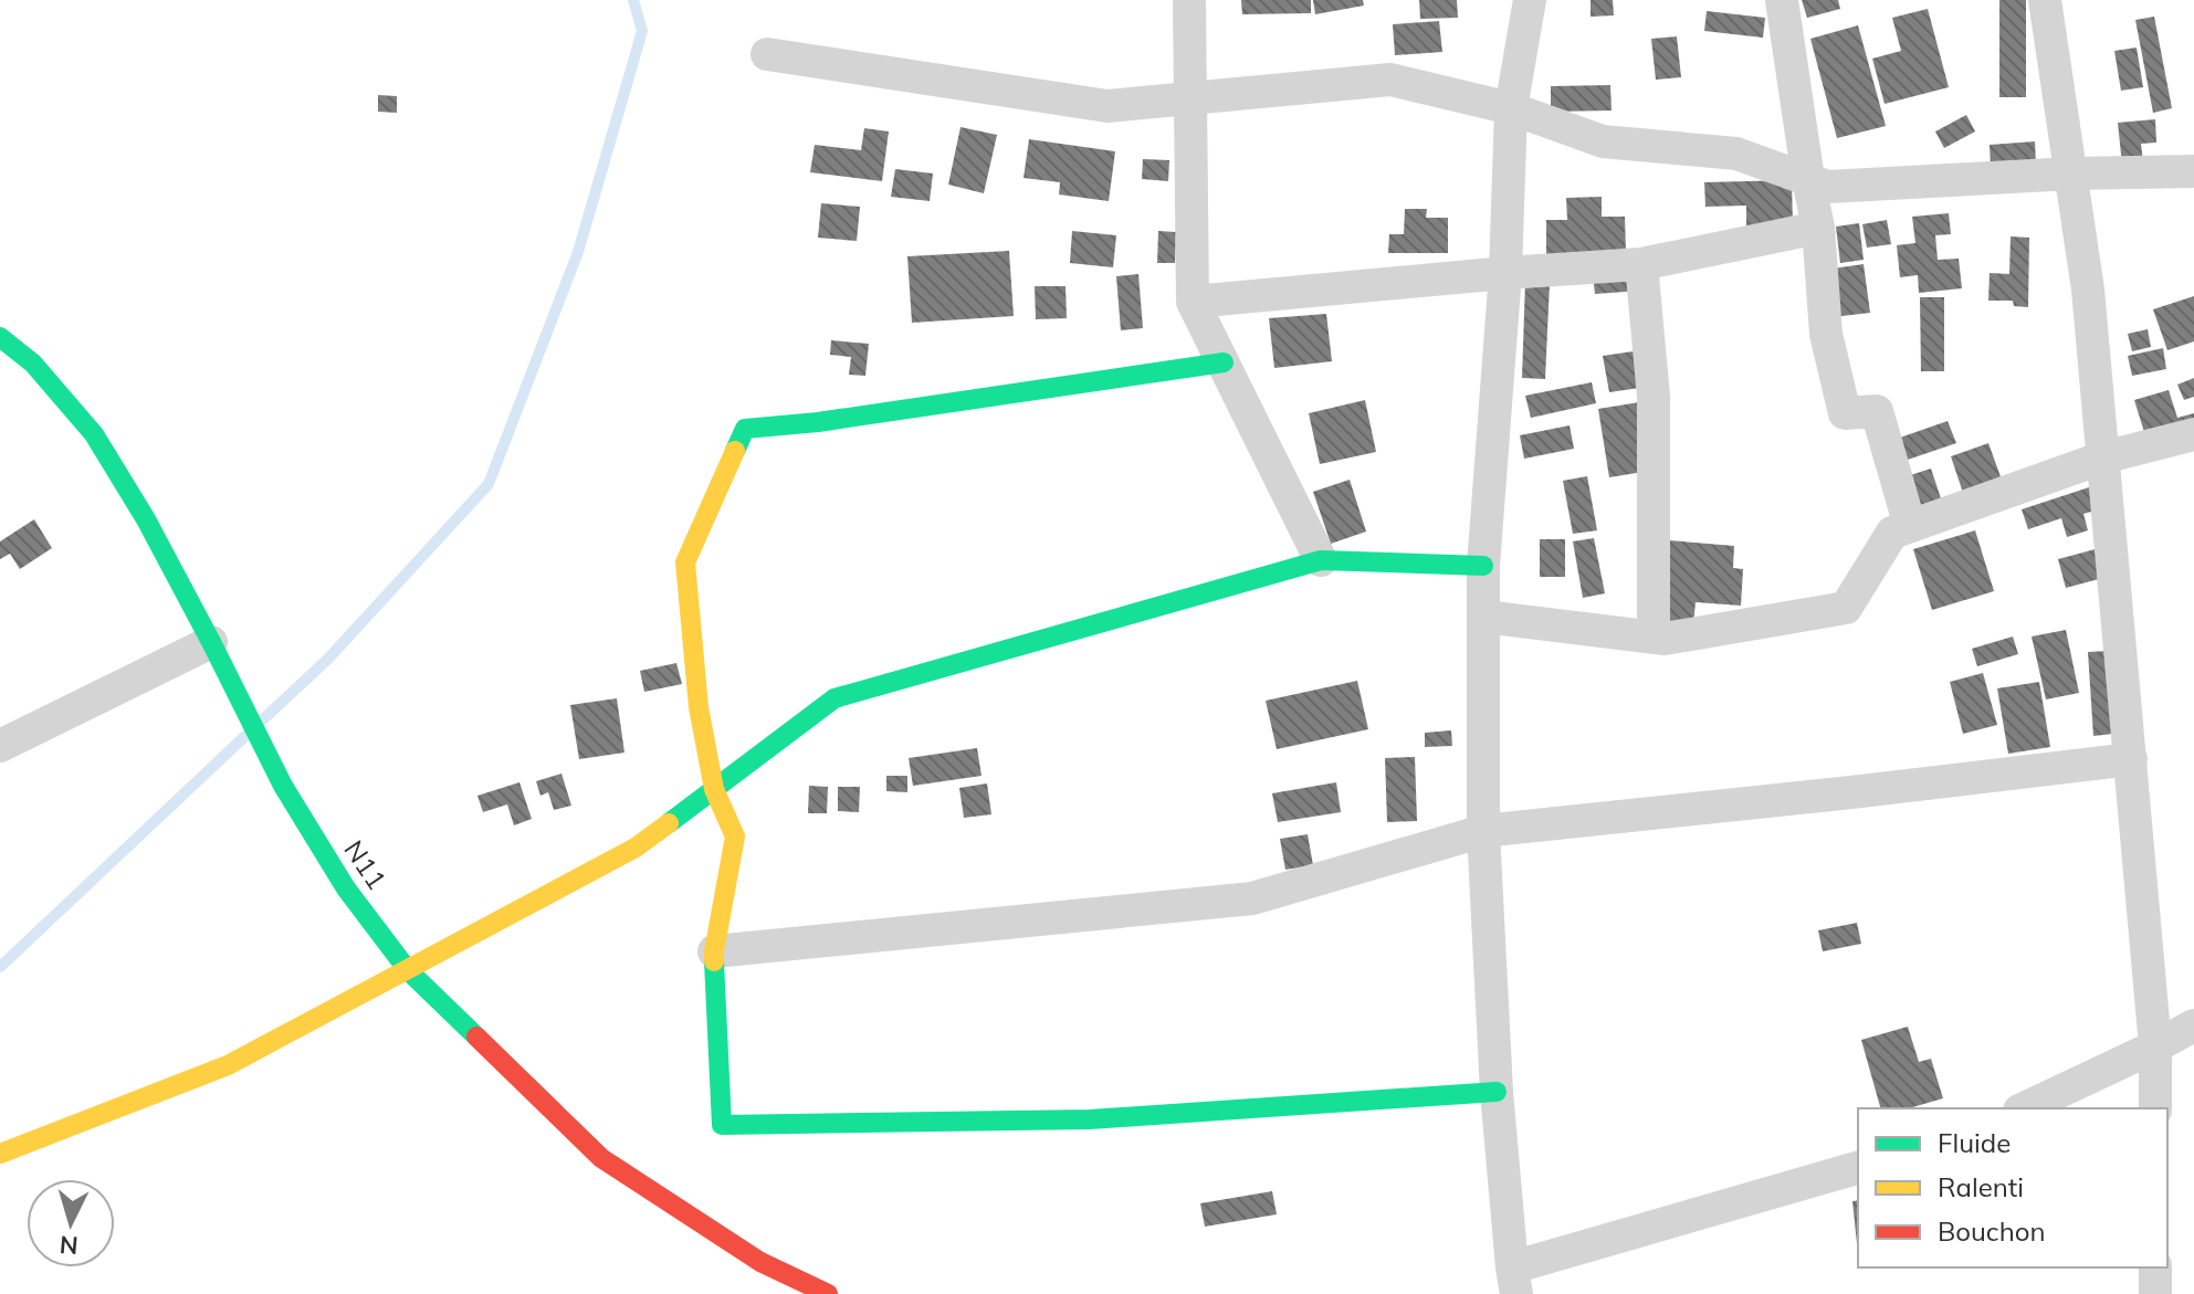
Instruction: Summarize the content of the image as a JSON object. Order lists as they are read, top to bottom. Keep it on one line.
{"streets":{"street":["N11"]},"legend":["Fluide","Ralenti","Bouchon"],"north":"bottom"}
